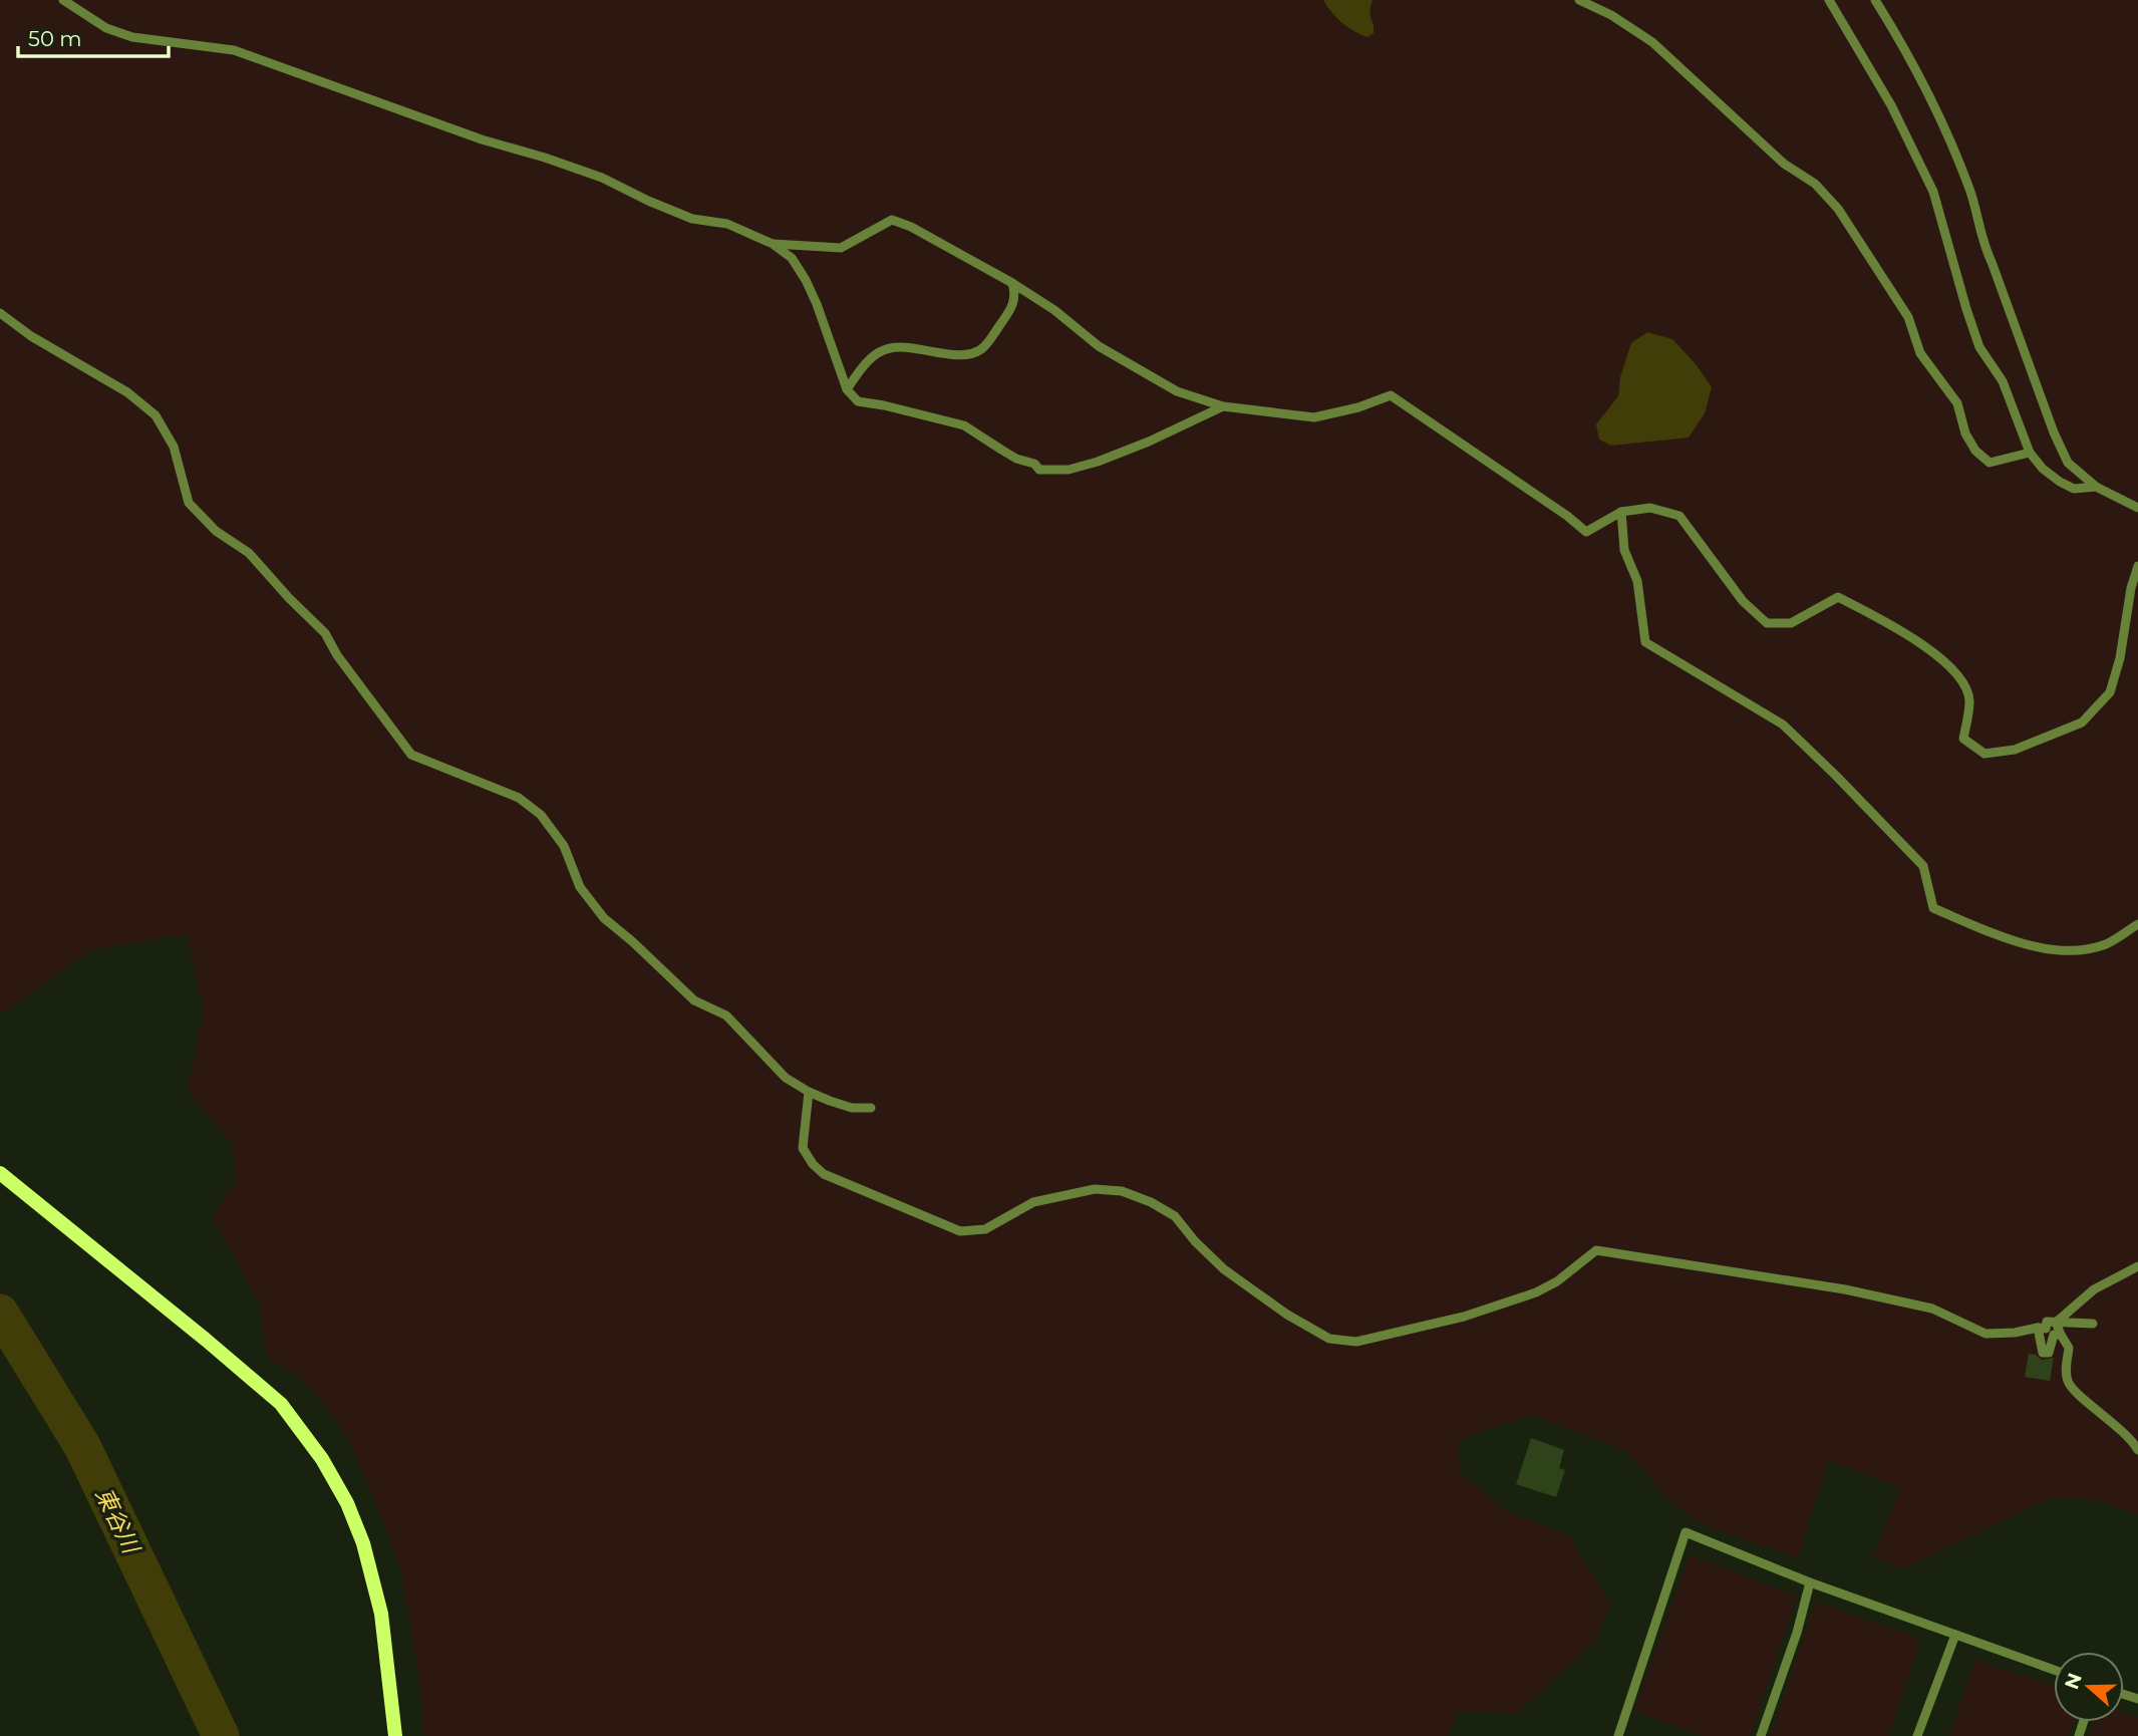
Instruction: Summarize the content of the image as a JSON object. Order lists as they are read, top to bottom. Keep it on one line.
{"water":["東谷川"],"scale_bar":"50 m","north":"left"}
